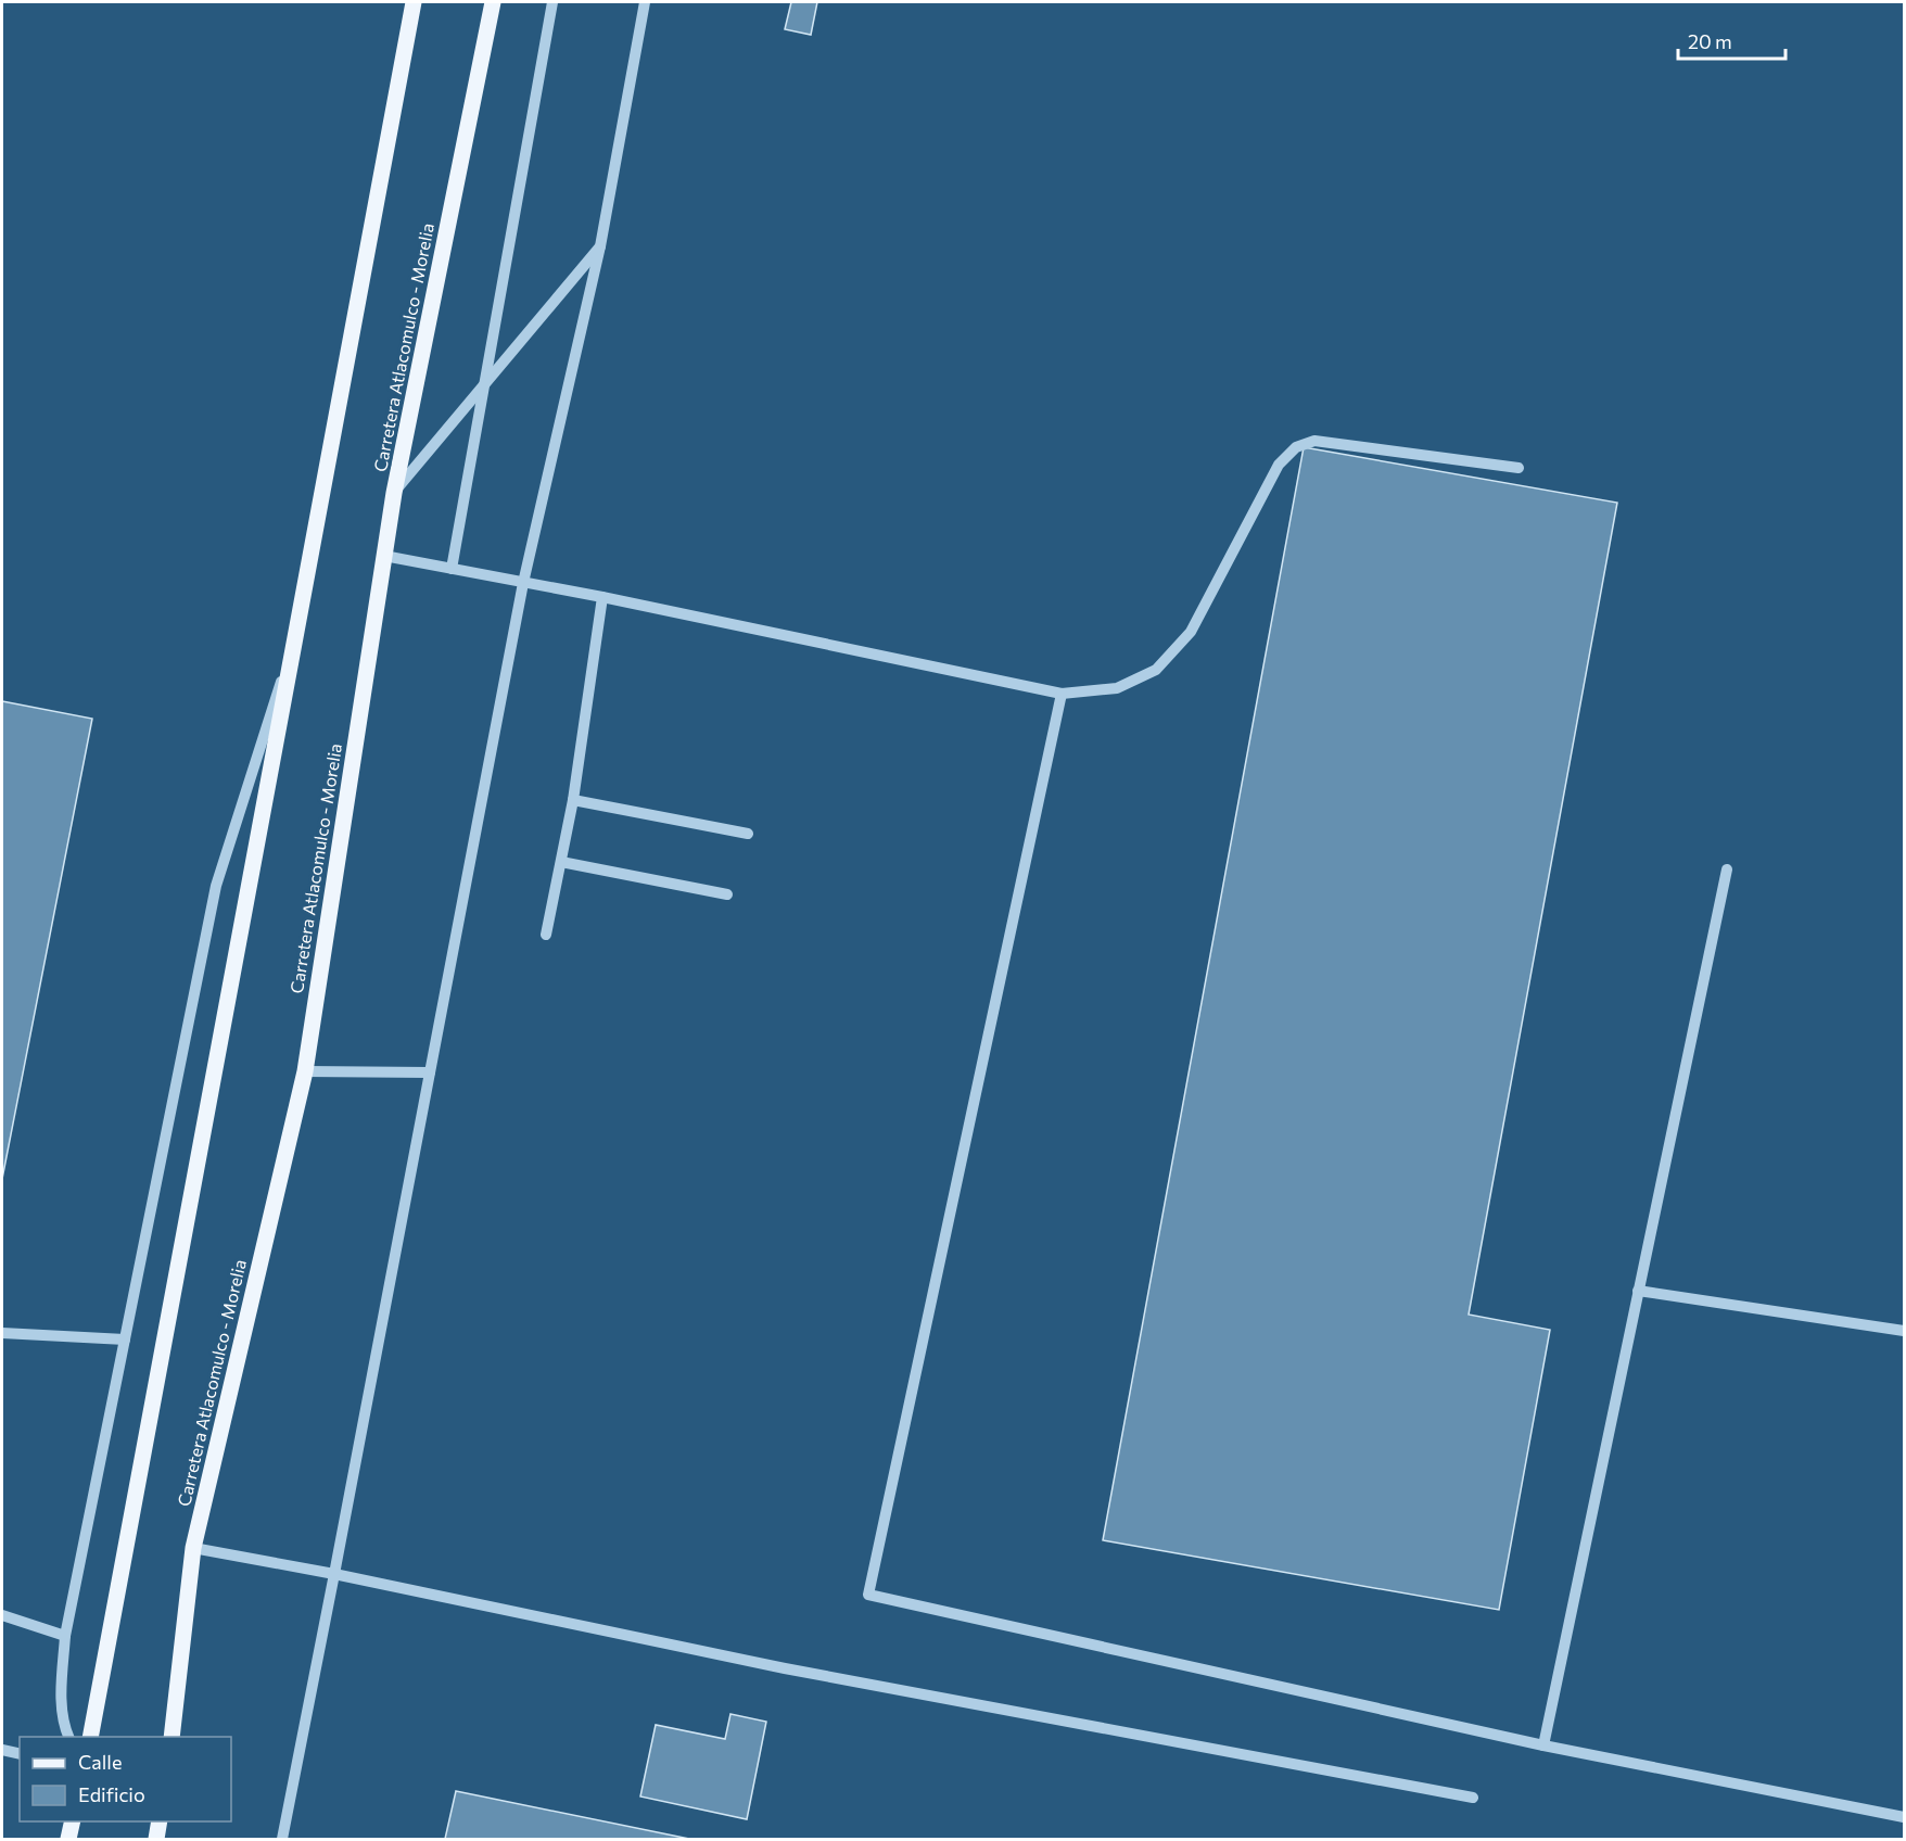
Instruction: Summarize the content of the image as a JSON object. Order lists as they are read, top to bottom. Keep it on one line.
{"streets":{"main road":["Carretera Atlacomulco - Morelia"]},"legend":["Calle","Edificio"],"scale_bar":"20 m"}
